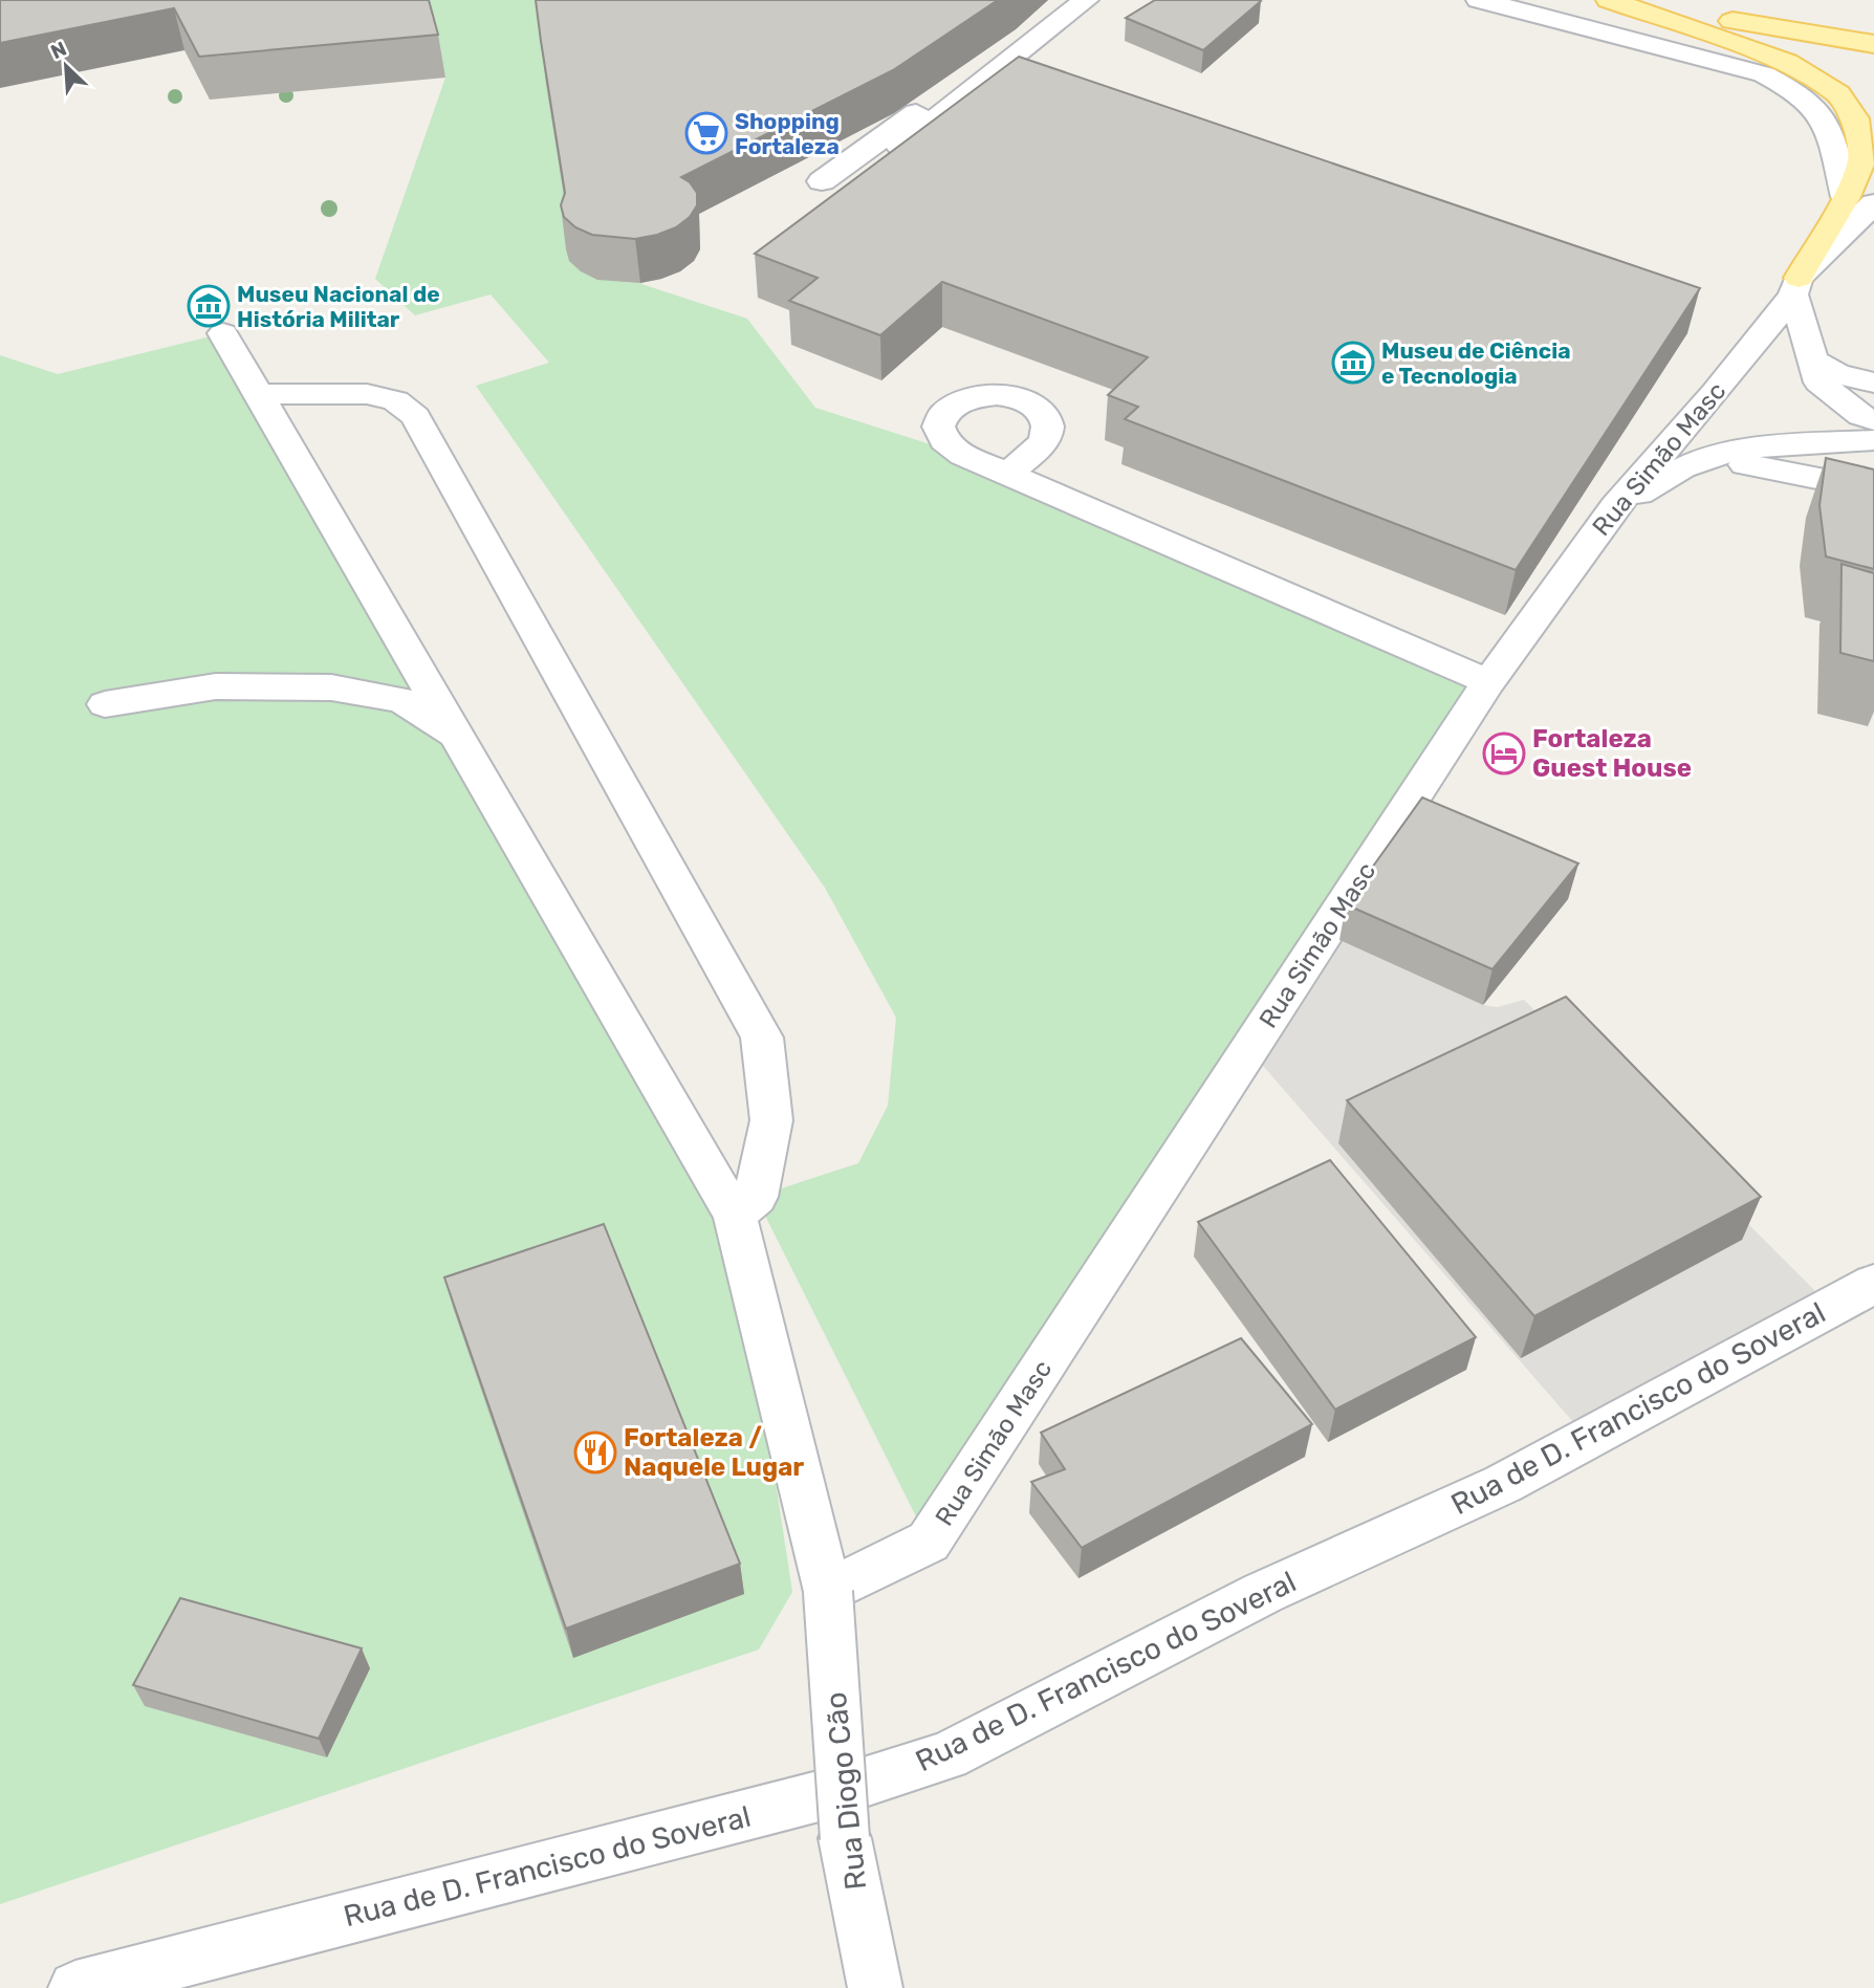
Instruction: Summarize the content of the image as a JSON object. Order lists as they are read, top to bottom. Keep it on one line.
{"streets":{"street":["Rua Simão Masc","Rua de D. Francisco do Soveral","Rua Diogo Cão"]},"crossings":[["Rua Simão Masc","Rua Diogo Cão"]],"places":{"supermarket":["Shopping Fortaleza"],"museum":["Museu Nacional de História Militar","Museu de Ciência e Tecnologia"],"hotel":["Fortaleza Guest House"],"restaurant":["Fortaleza / Naquele Lugar"]},"north":"top left"}
